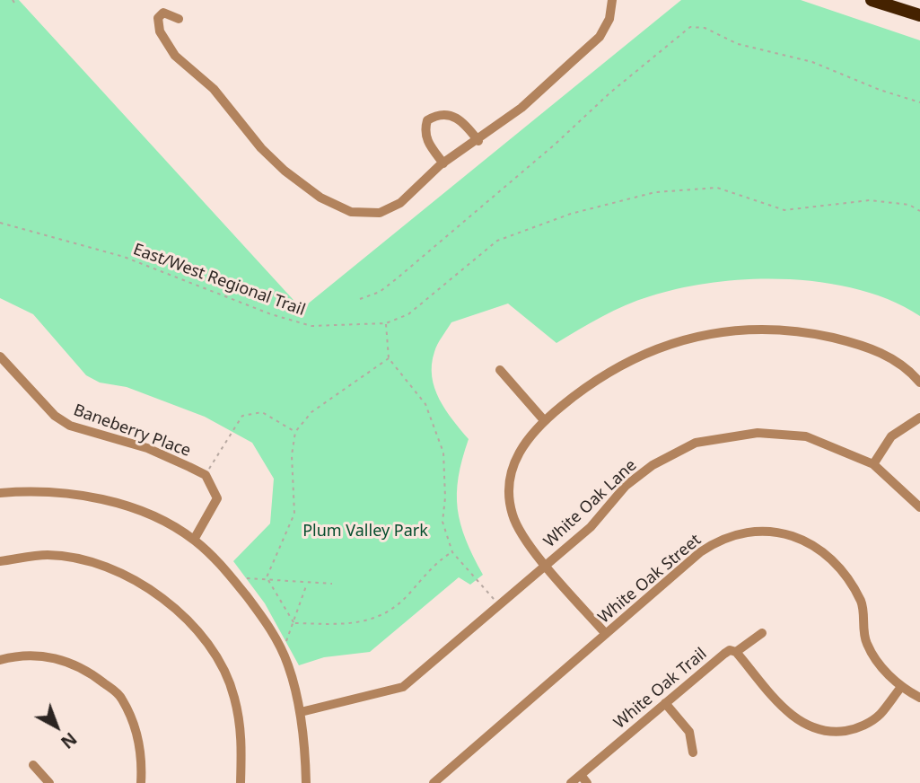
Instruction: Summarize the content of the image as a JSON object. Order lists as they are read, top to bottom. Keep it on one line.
{"streets":{"street":["Baneberry Place","White Oak Lane","White Oak Street","White Oak Trail"],"path":["East/West Regional Trail"]},"parks":["Plum Valley Park"],"north":"bottom right"}
